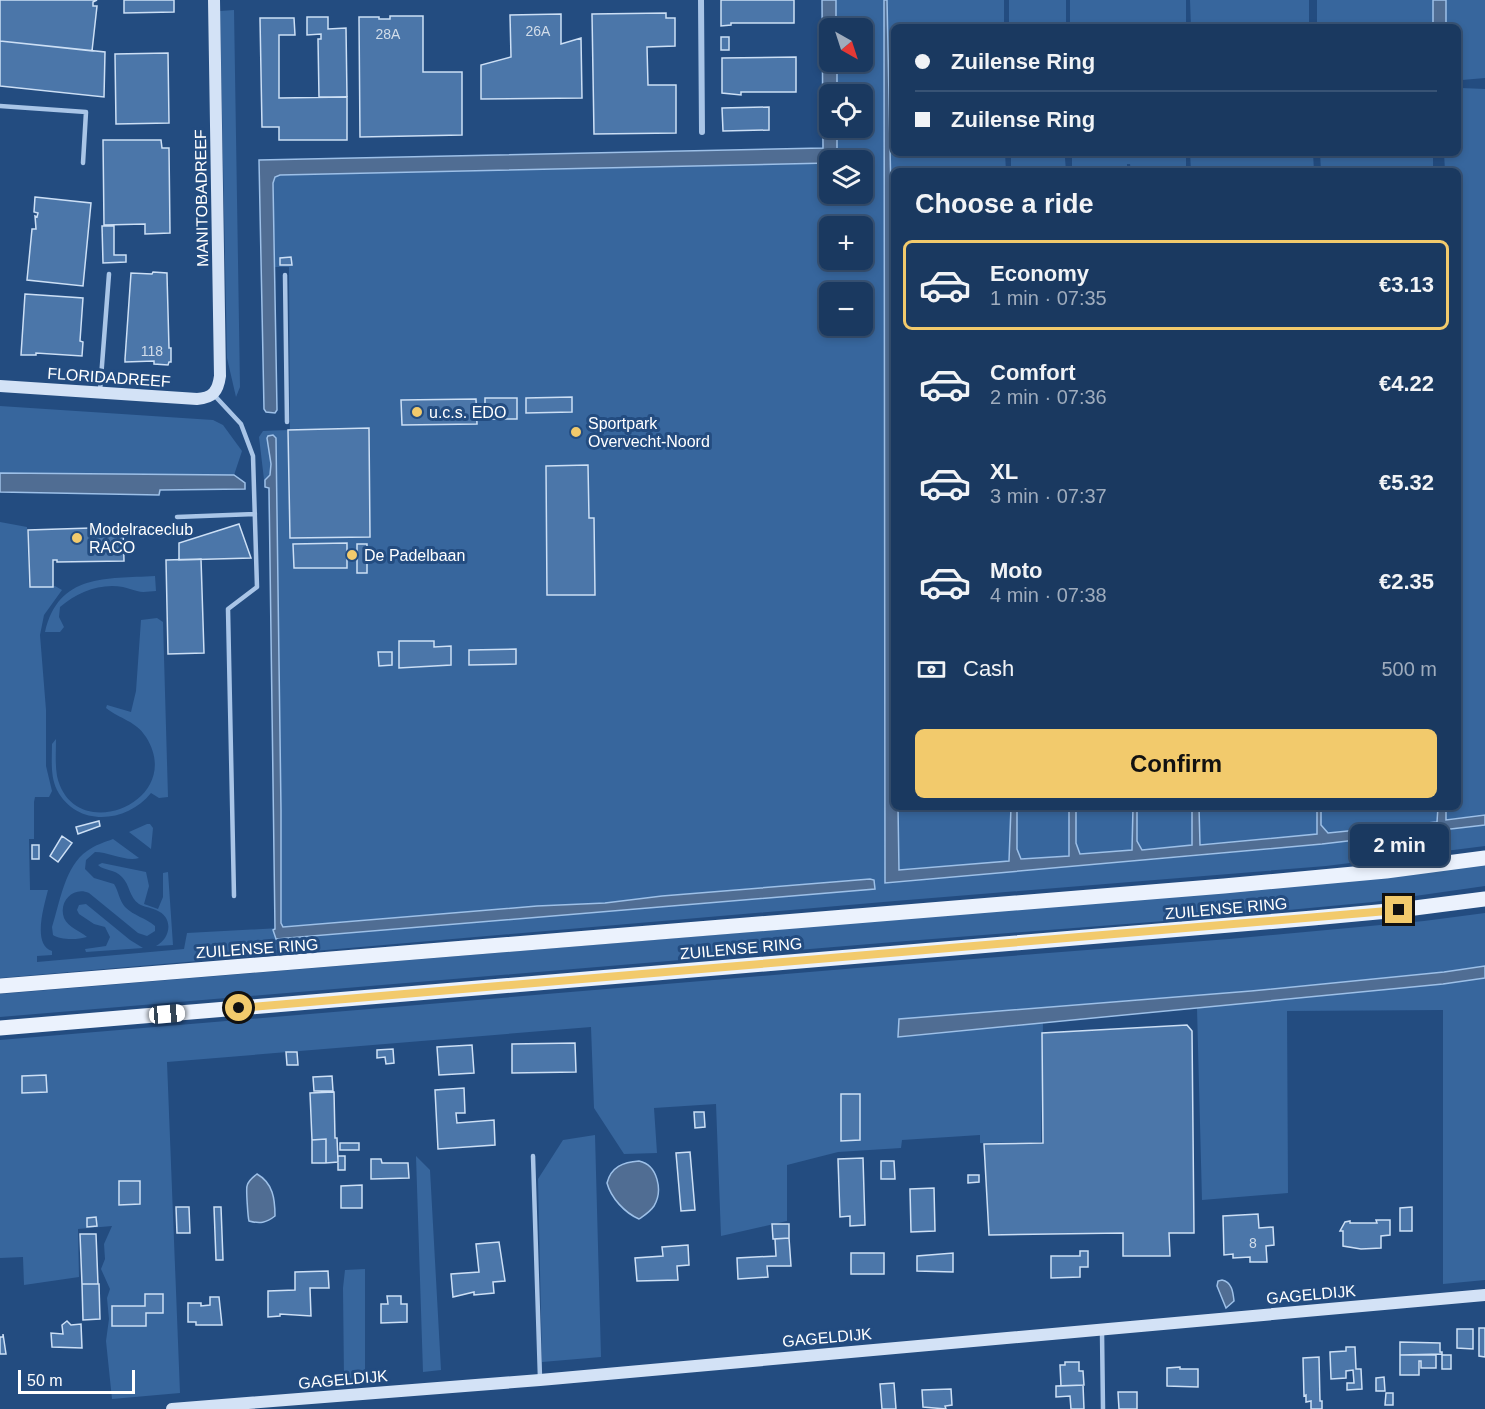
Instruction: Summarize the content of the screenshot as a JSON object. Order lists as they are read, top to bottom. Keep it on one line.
{"streets":{"main road":["ZUILENSE RING"],"street":["MANITOBADREEF","FLORIDADREEF","GAGELDIJK"]},"crossings":[["MANITOBADREEF","FLORIDADREEF"]],"places":["u.c.s. EDO","Sportpark Overvecht-Noord","Modelraceclub RACO","De Padelbaan"],"house_numbers":["26A","28A","118","8"],"scale_bar":"50 m","north":"bottom right","page":{"map_buttons":["+","−"],"banner":["Zuilense Ring","Zuilense Ring"],"heading":"Choose a ride","list":[{"name":"Economy","note":"1 min · 07:35","value":"€3.13"},{"name":"Comfort","note":"2 min · 07:36","value":"€4.22"},{"name":"XL","note":"3 min · 07:37","value":"€5.32"},{"name":"Moto","note":"4 min · 07:38","value":"€2.35"}],"pay":["Cash","500 m"],"buttons":"Confirm","bubble":"2 min","scale":"50 m"}}
